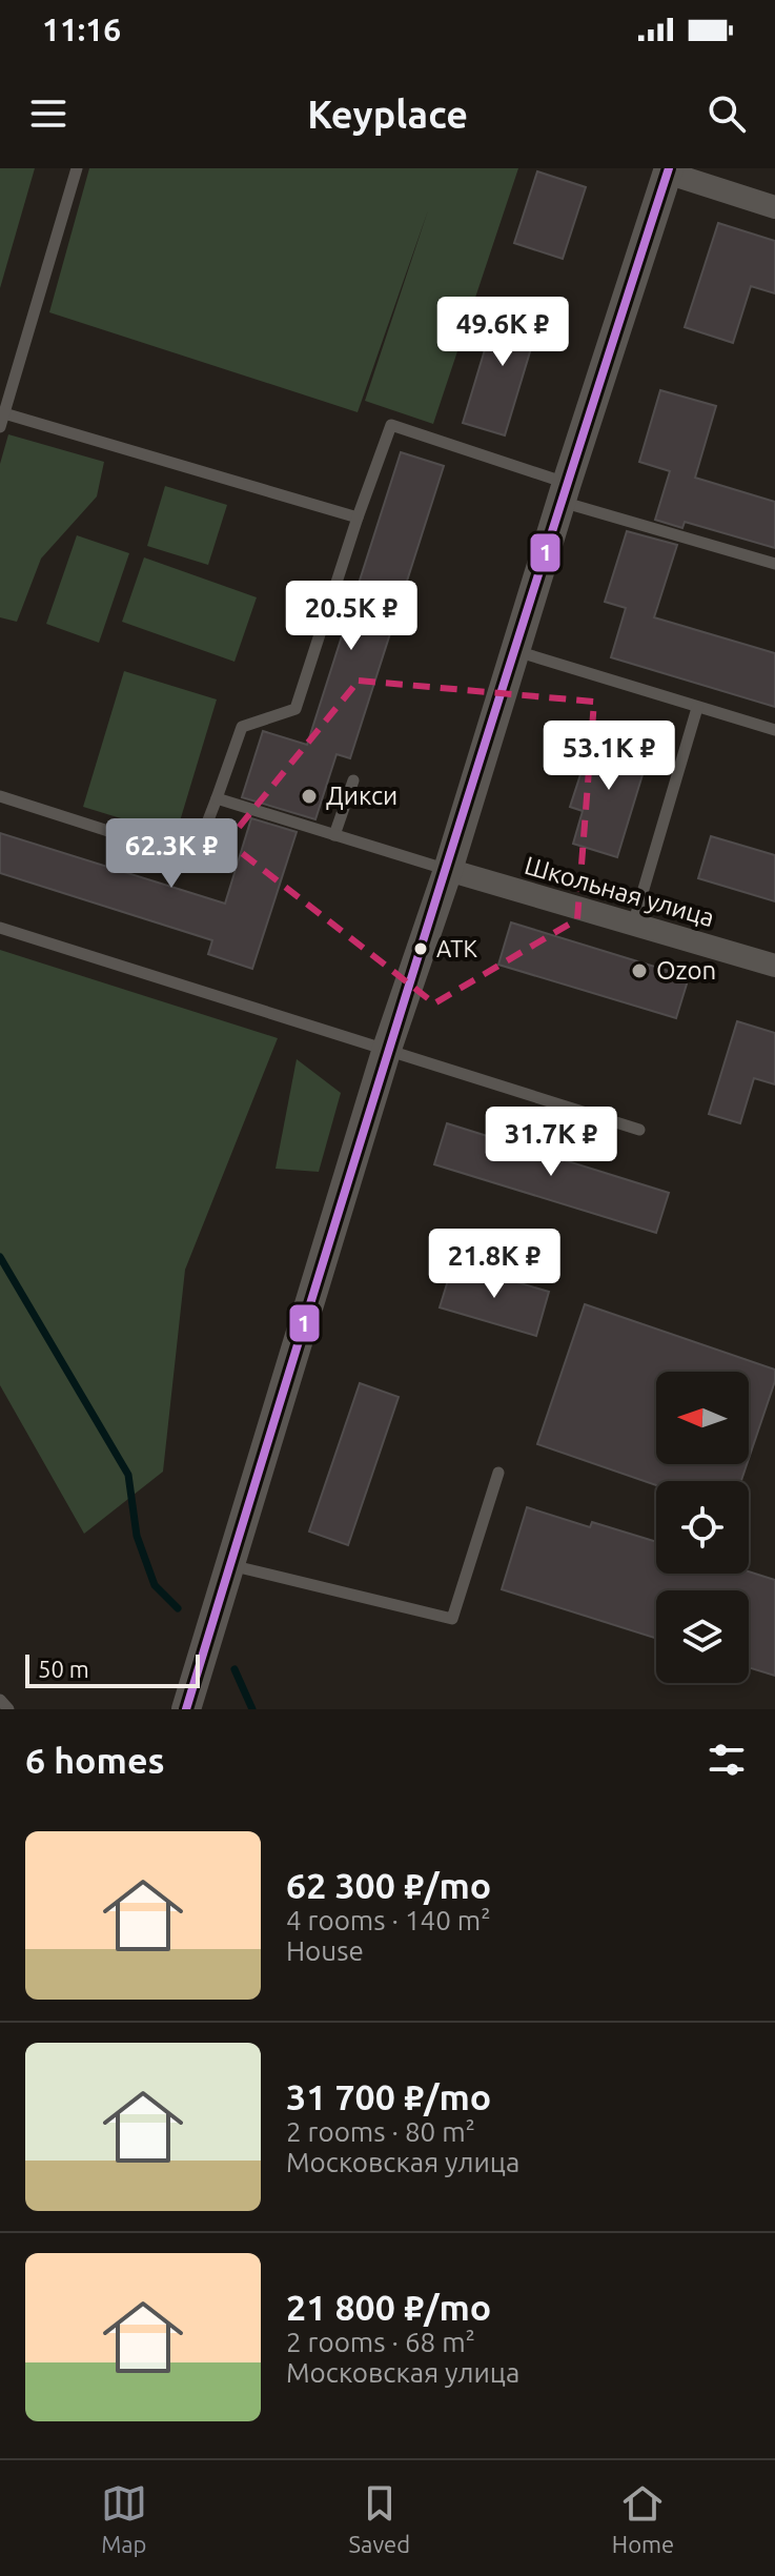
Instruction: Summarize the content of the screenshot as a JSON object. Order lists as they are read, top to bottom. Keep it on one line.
{"streets":{"street":["Школьная улица"]},"places":["Дикси","АТК","Ozon"],"lines":["transit line 1"],"scale_bar":"50 m","north":"left","page":{"status":"11:16","header":"Keyplace","price":["49.6K ₽","20.5K ₽","53.1K ₽","62.3K ₽","31.7K ₽","21.8K ₽"],"scale":"50 m","heading":"6 homes","list":[{"name":"62 300 ₽/mo","note":"4 rooms · 140 m² · House"},{"name":"31 700 ₽/mo","note":"2 rooms · 80 m² · Московская улица"},{"name":"21 800 ₽/mo","note":"2 rooms · 68 m² · Московская улица"}],"tabs":["Map","Saved","Home"]}}
